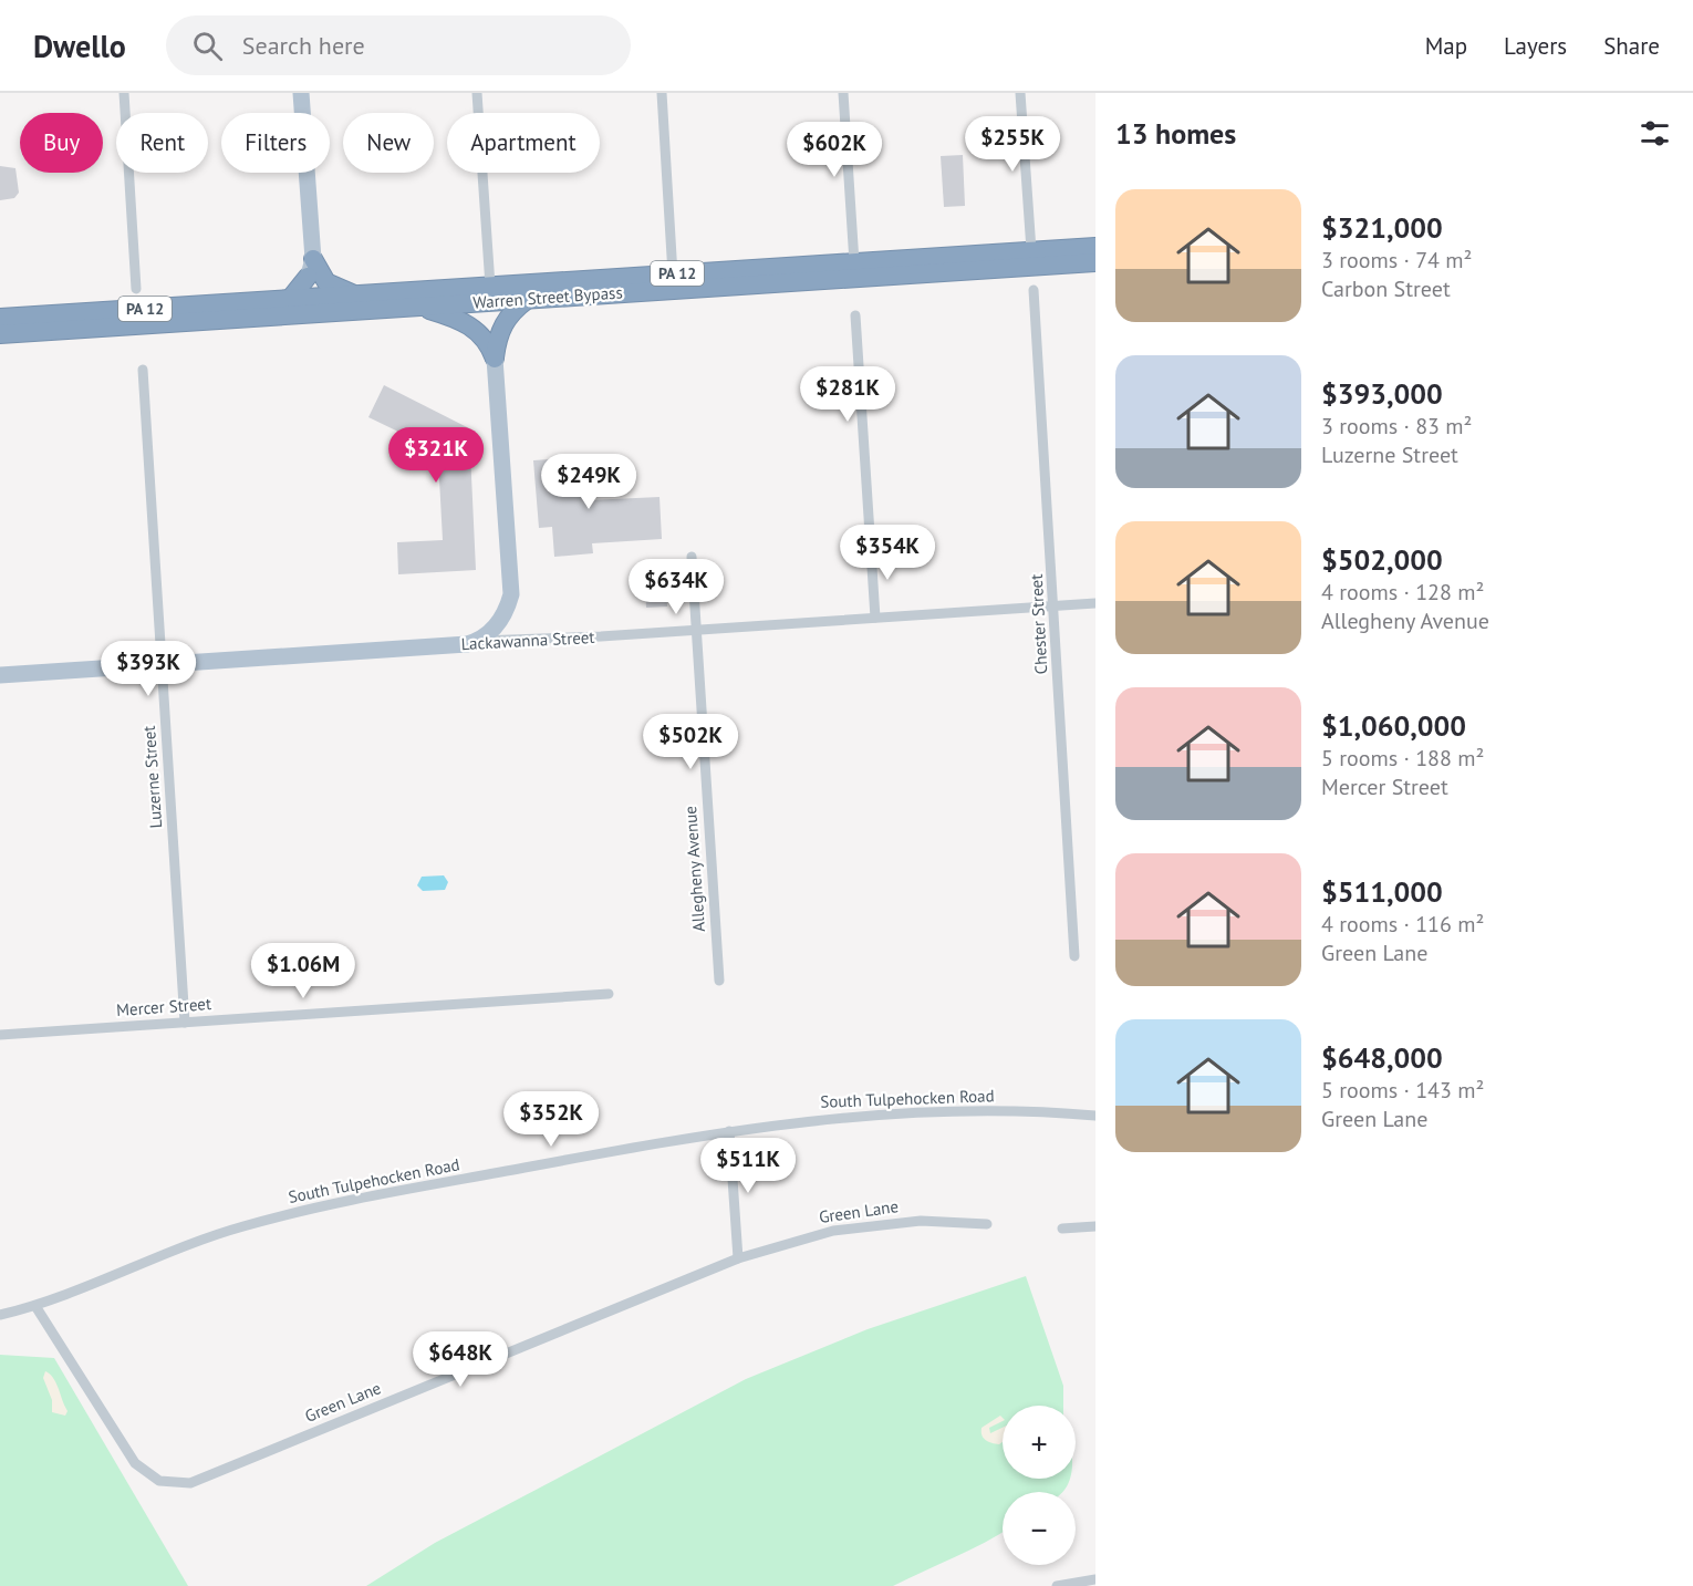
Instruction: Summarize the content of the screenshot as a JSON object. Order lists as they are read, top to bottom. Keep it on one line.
{"streets":{"highway":["PA 12","Warren Street Bypass"],"main road":["Lackawanna Street"],"street":["Chester Street","Luzerne Street","Allegheny Avenue","Mercer Street","South Tulpehocken Road","Green Lane"]},"crossings":[["Chester Street","Lackawanna Street"],["Lackawanna Street","Luzerne Street"],["Lackawanna Street","Allegheny Avenue"],["Luzerne Street","Mercer Street"],["South Tulpehocken Road","Green Lane"]],"page":{"header":"Dwello","search":"Search here","nav":["Map","Layers","Share"],"heading":"13 homes","chip":["Buy","Rent","Filters","New","Apartment"],"price":["$255K","$602K","$281K","$321K","$249K","$354K","$634K","$393K","$502K","$1.06M","$352K","$511K","$648K"],"list":[{"name":"$321,000","note":"3 rooms · 74 m² · Carbon Street"},{"name":"$393,000","note":"3 rooms · 83 m² · Luzerne Street"},{"name":"$502,000","note":"4 rooms · 128 m² · Allegheny Avenue"},{"name":"$1,060,000","note":"5 rooms · 188 m² · Mercer Street"},{"name":"$511,000","note":"4 rooms · 116 m² · Green Lane"},{"name":"$648,000","note":"5 rooms · 143 m² · Green Lane"}],"map_buttons":["+","−"]}}
